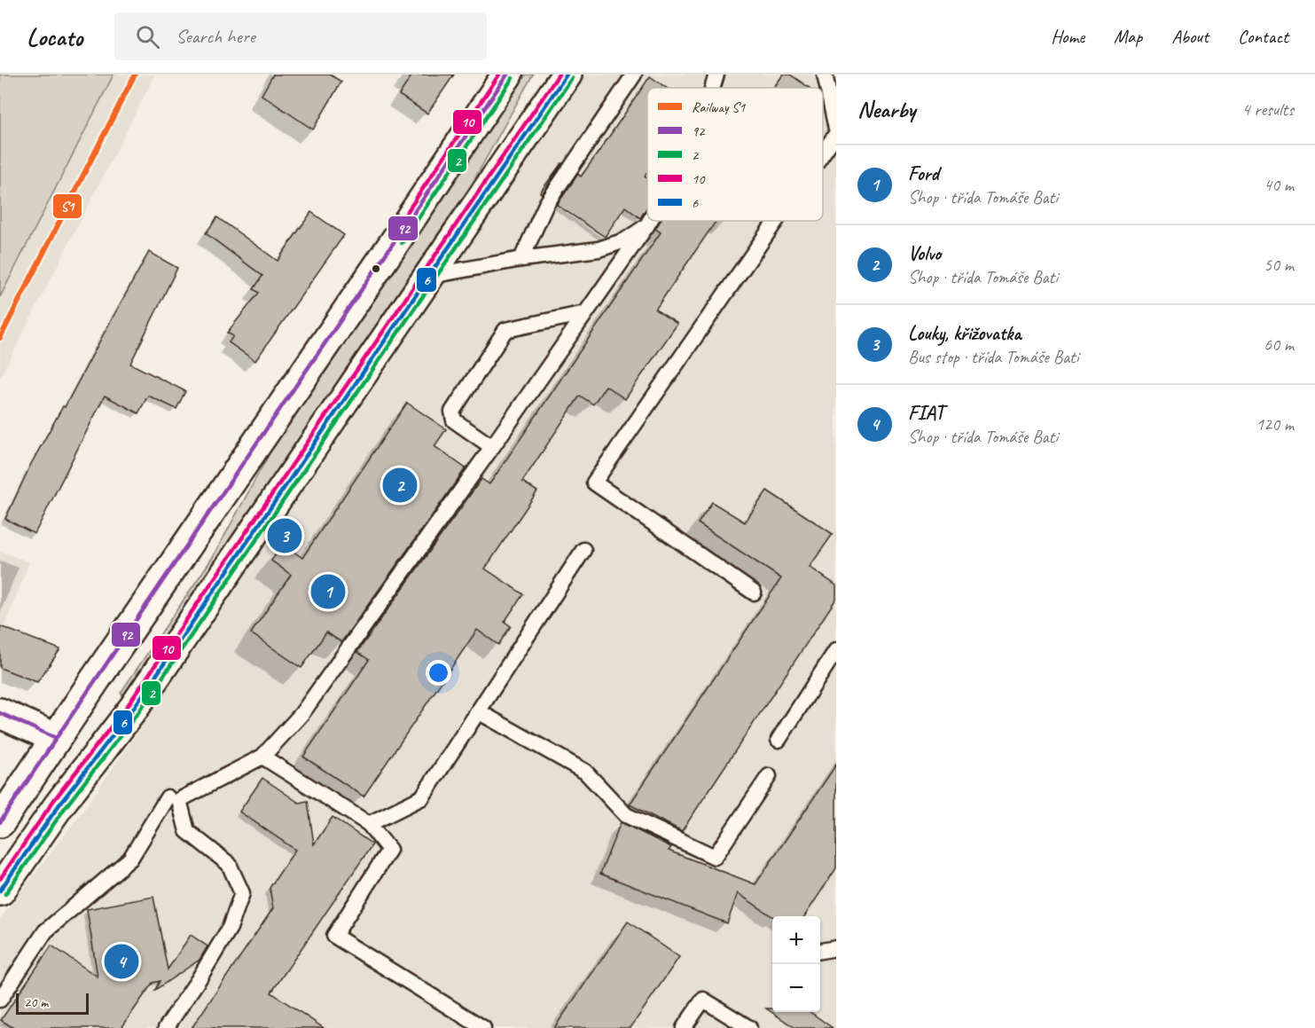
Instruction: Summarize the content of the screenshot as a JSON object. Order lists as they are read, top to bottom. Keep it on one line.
{"lines":["rail line S1","transit line 92","transit line 10","transit line 6","transit line 2"],"legend":["Railway S1","92","2","10","6"],"scale_bar":"20 m","page":{"header":"Locato","search":"Search here","nav":["Home","Map","About","Contact"],"heading":["Nearby","4 results"],"list":[{"mark":"1","name":"Ford","note":"Shop · třída Tomáše Bati","value":"40 m"},{"mark":"2","name":"Volvo","note":"Shop · třída Tomáše Bati","value":"50 m"},{"mark":"3","name":"Louky, křižovatka","note":"Bus stop · třída Tomáše Bati","value":"60 m"},{"mark":"4","name":"FIAT","note":"Shop · třída Tomáše Bati","value":"120 m"}],"pins":["2","3","1","4"],"map_buttons":["+","−"],"scale":"20 m"}}
